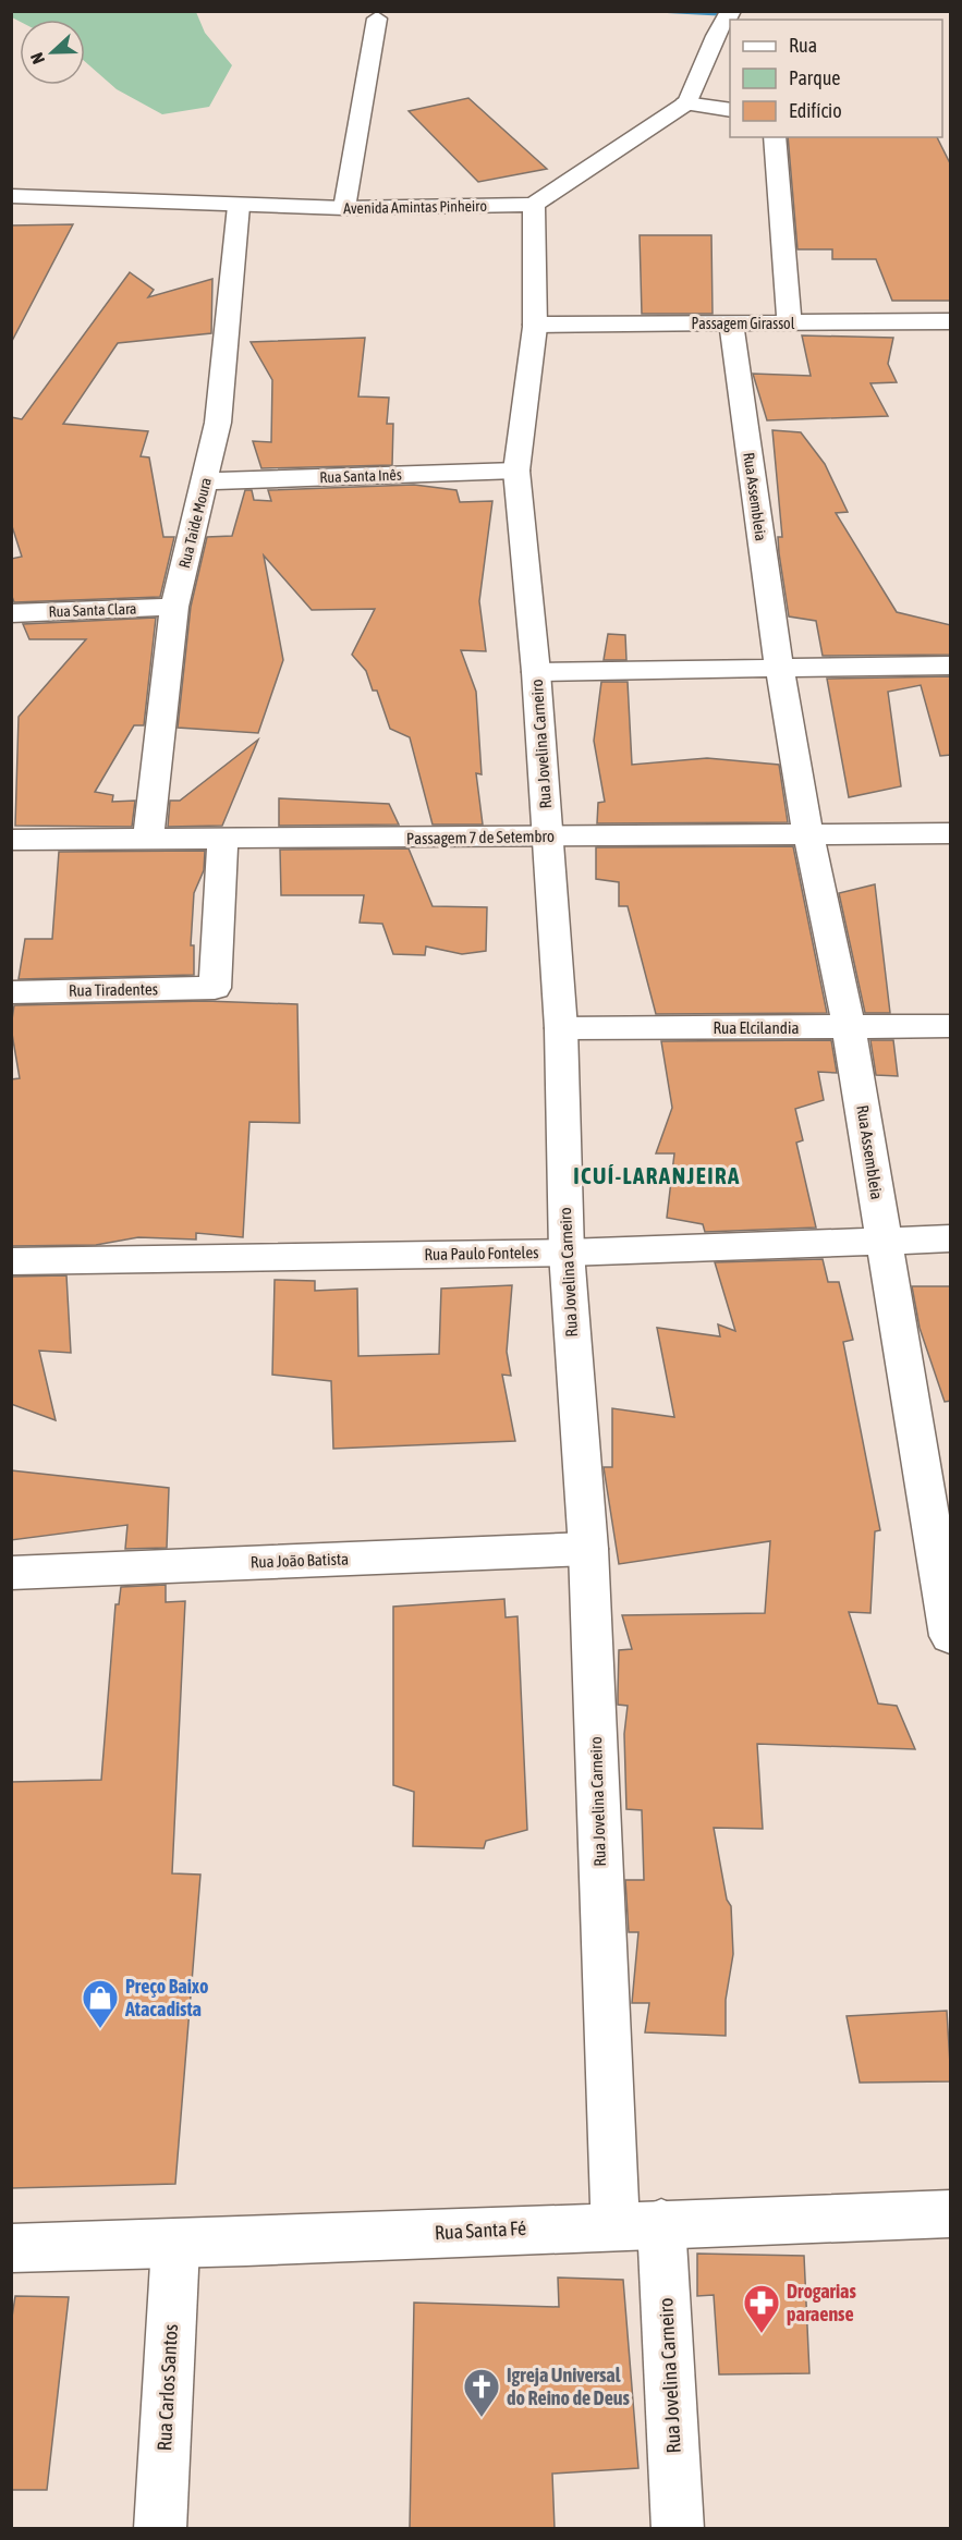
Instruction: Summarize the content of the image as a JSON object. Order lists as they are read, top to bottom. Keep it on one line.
{"streets":{"street":["Avenida Amintas Pinheiro","Passagem Girassol","Rua Santa Inês","Rua Assembleia","Rua Taide Moura","Rua Santa Clara","Rua Jovelina Carneiro","Passagem 7 de Setembro","Rua Tiradentes","Rua Elcilandia","Rua Paulo Fonteles","Rua João Batista","Rua Santa Fé","Rua Carlos Santos"]},"crossings":[["Avenida Amintas Pinheiro","Rua Taide Moura"],["Avenida Amintas Pinheiro","Rua Jovelina Carneiro"],["Passagem Girassol","Rua Assembleia"],["Passagem Girassol","Rua Jovelina Carneiro"],["Rua Santa Inês","Rua Taide Moura"],["Rua Santa Inês","Rua Jovelina Carneiro"],["Rua Assembleia","Passagem 7 de Setembro"],["Rua Assembleia","Rua Elcilandia"],["Rua Assembleia","Rua Paulo Fonteles"],["Rua Taide Moura","Rua Santa Clara"],["Rua Taide Moura","Passagem 7 de Setembro"],["Rua Jovelina Carneiro","Passagem 7 de Setembro"],["Rua Jovelina Carneiro","Rua Elcilandia"],["Rua Jovelina Carneiro","Rua Paulo Fonteles"],["Rua Jovelina Carneiro","Rua João Batista"],["Rua Jovelina Carneiro","Rua Santa Fé"],["Passagem 7 de Setembro","Rua Tiradentes"],["Rua Santa Fé","Rua Carlos Santos"]],"districts":["ICUÍ-LARANJEIRA"],"places":{"shop":["Preço Baixo Atacadista"],"pharmacy":["Drogarias paraense"],"church":["Igreja Universal do Reino de Deus"]},"legend":["Rua","Parque","Edifício"],"north":"left"}
